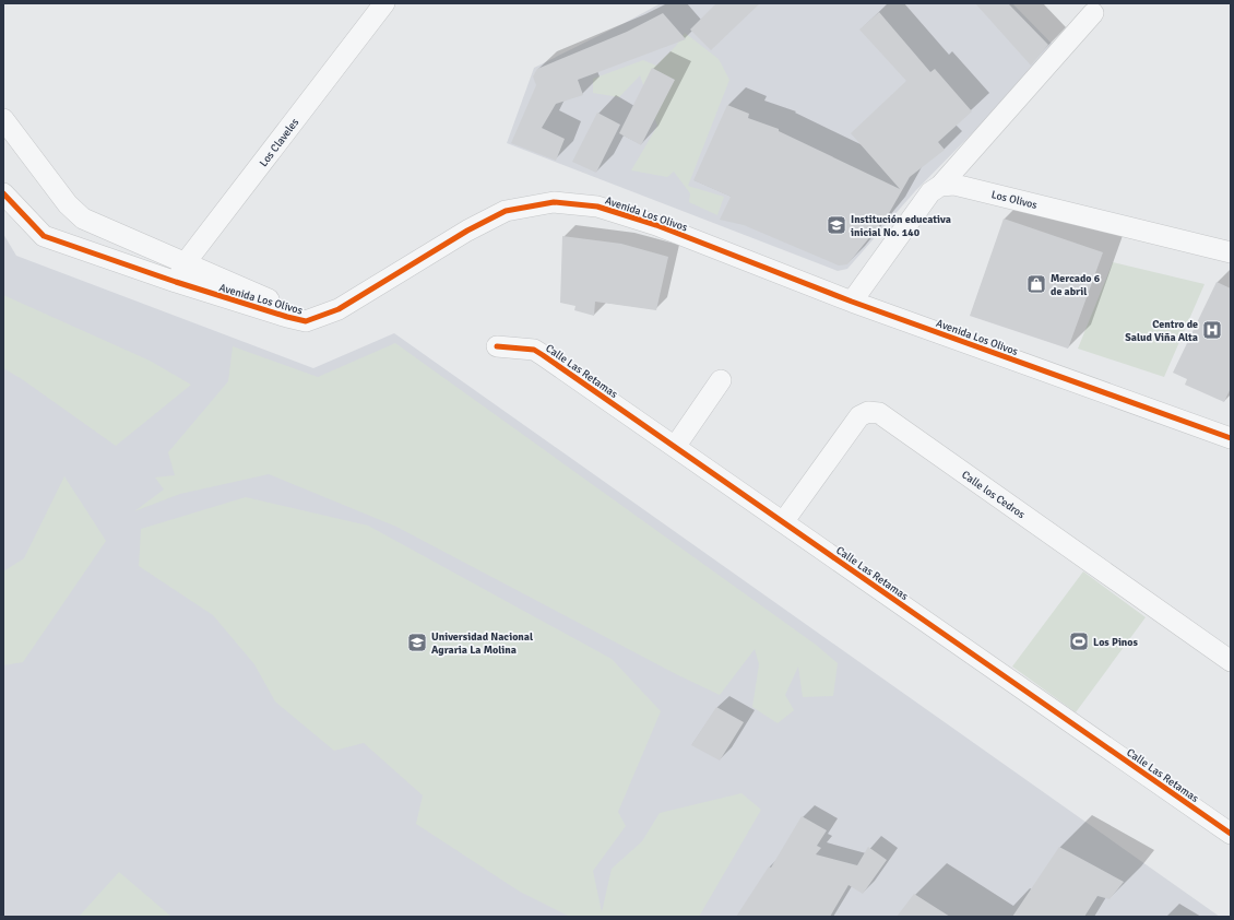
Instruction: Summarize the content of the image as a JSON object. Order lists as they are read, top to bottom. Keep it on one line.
{"streets":{"street":["Los Claveles","Los Olivos","Avenida Los Olivos","Calle Las Retamas","Calle los Cedros"]},"crossings":[["Los Claveles","Avenida Los Olivos"],["Calle Las Retamas","Calle los Cedros"]],"places":{"school or university":["Institución educativa inicial No. 140","Universidad Nacional Agraria La Molina"],"shop":["Mercado 6 de abril"],"hospital":["Centro de Salud Viña Alta"],"sports":["Los Pinos"]}}
